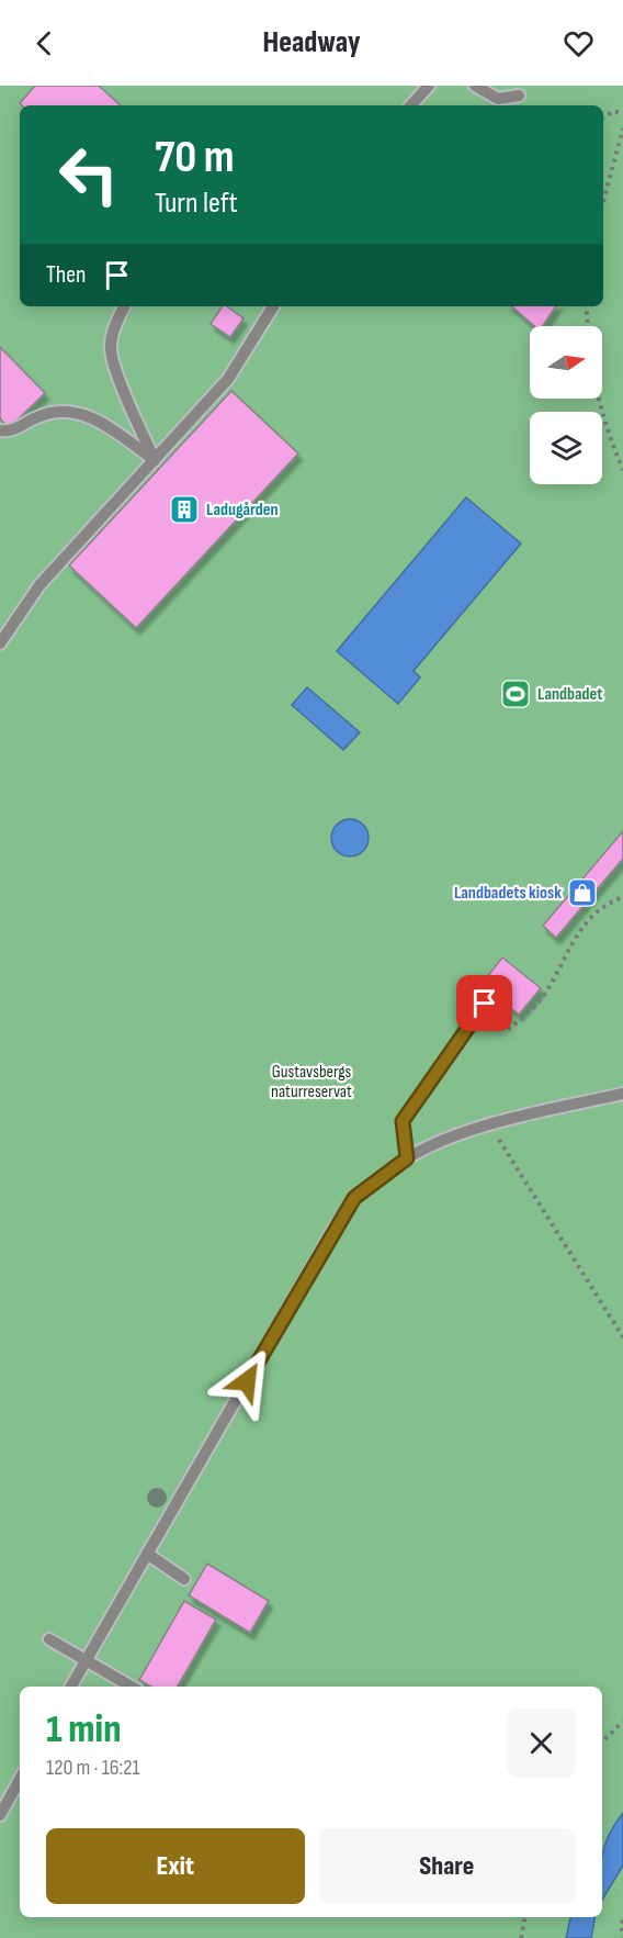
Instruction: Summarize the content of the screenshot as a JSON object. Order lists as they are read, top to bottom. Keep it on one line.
{"parks":["Gustavsbergs naturreservat"],"places":{"building":["Ladugården"],"sports":["Landbadet"],"shop":["Landbadets kiosk"]},"north":"right","page":{"header":"Headway","turn":["70 m","Turn left"],"then":"Then","heading":["1 min","120 m · 16:21"],"buttons":["Exit","Share"]}}
